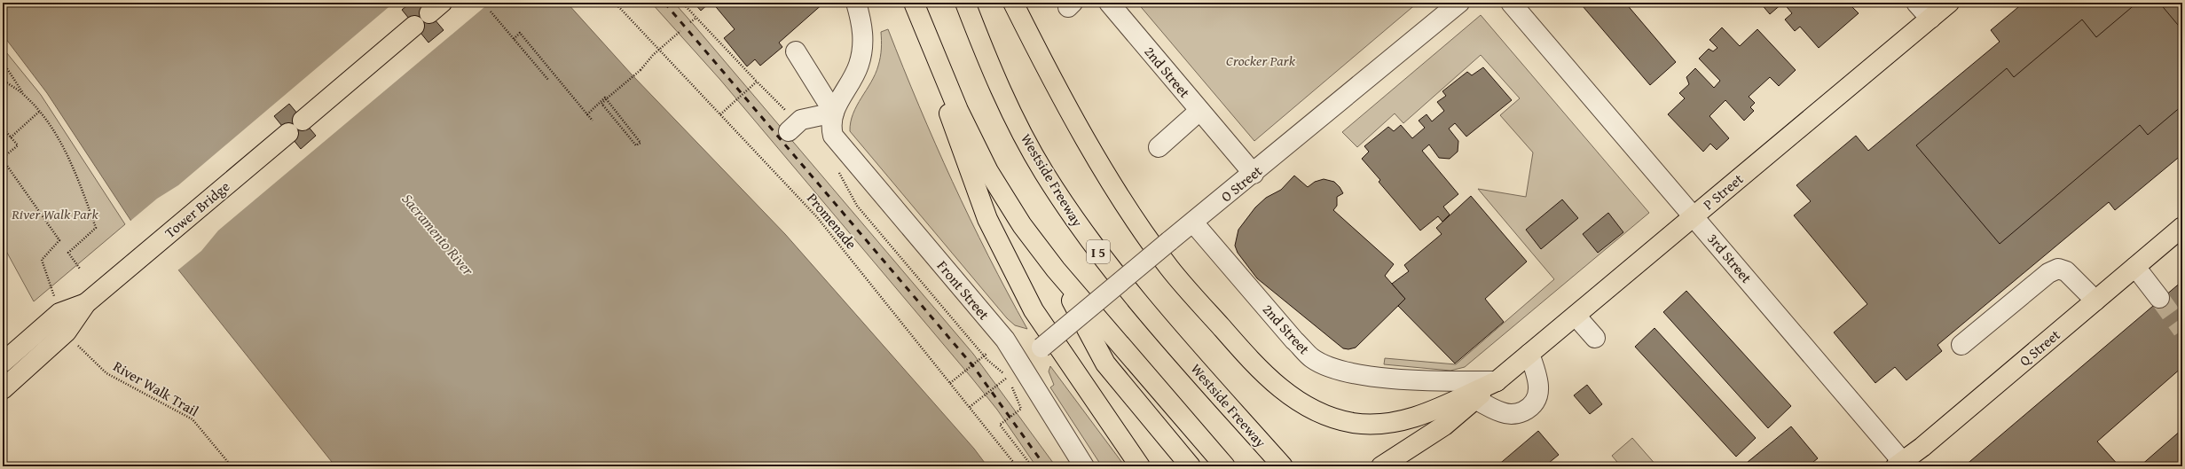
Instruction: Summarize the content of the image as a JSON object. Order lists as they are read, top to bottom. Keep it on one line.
{"streets":{"main road":["Westside Freeway","P Street","Tower Bridge","I 5","Q Street"],"street":["2nd Street","O Street","3rd Street","Front Street"],"path":["Promenade","River Walk Trail"]},"crossings":[["2nd Street","O Street"],["2nd Street","P Street"],["O Street","Front Street"],["P Street","3rd Street"],["3rd Street","Q Street"]],"water":["Sacramento River"],"parks":["Crocker Park","River Walk Park"]}
